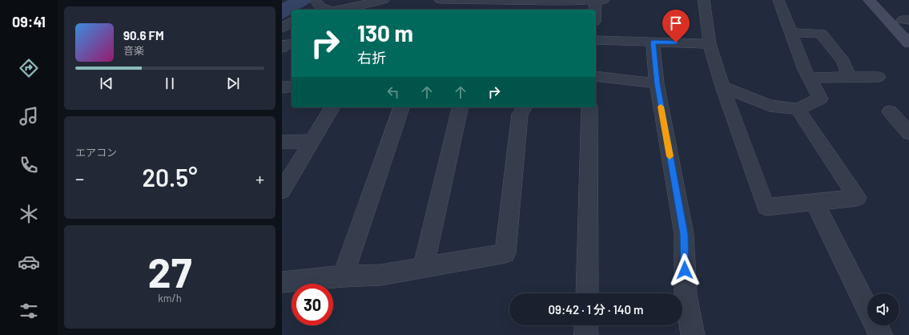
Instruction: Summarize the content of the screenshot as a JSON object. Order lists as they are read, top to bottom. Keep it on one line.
{"page":{"tabs":"09:41","turn":["130 m","右折"],"song":["90.6 FM","音楽"],"tile":["エアコン",["27","km/h"]],"heat":["−","20.5°","+"],"limit":"30","trip":"09:42 · 1 分 · 140 m"}}
